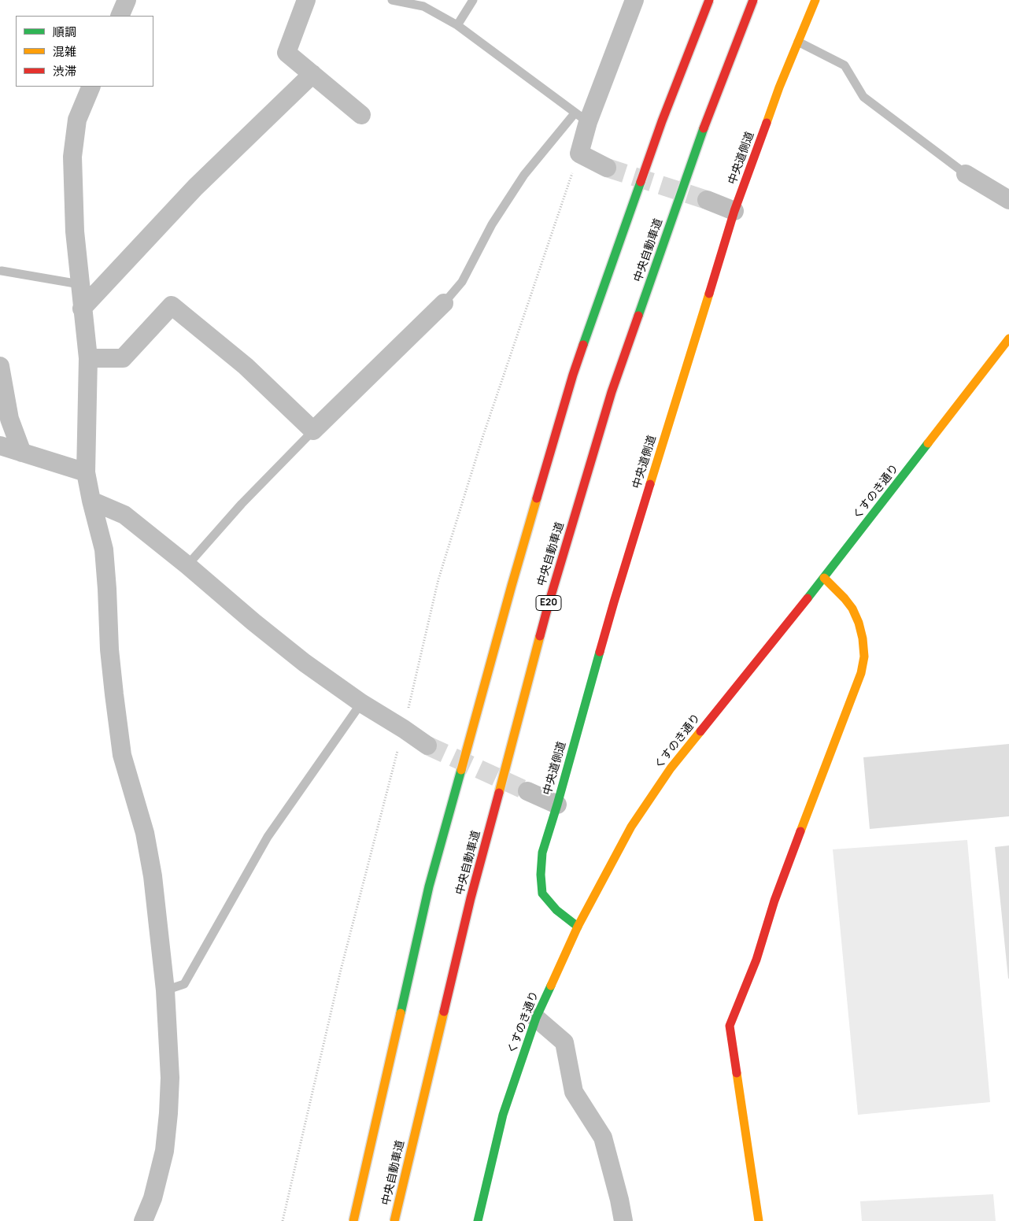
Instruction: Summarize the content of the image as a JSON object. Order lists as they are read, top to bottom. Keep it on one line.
{"streets":{"main road":["中央道側道","中央自動車道","くすのき通り","E20"]},"crossings":[["中央道側道","くすのき通り"]],"legend":["順調","混雑","渋滞"]}
